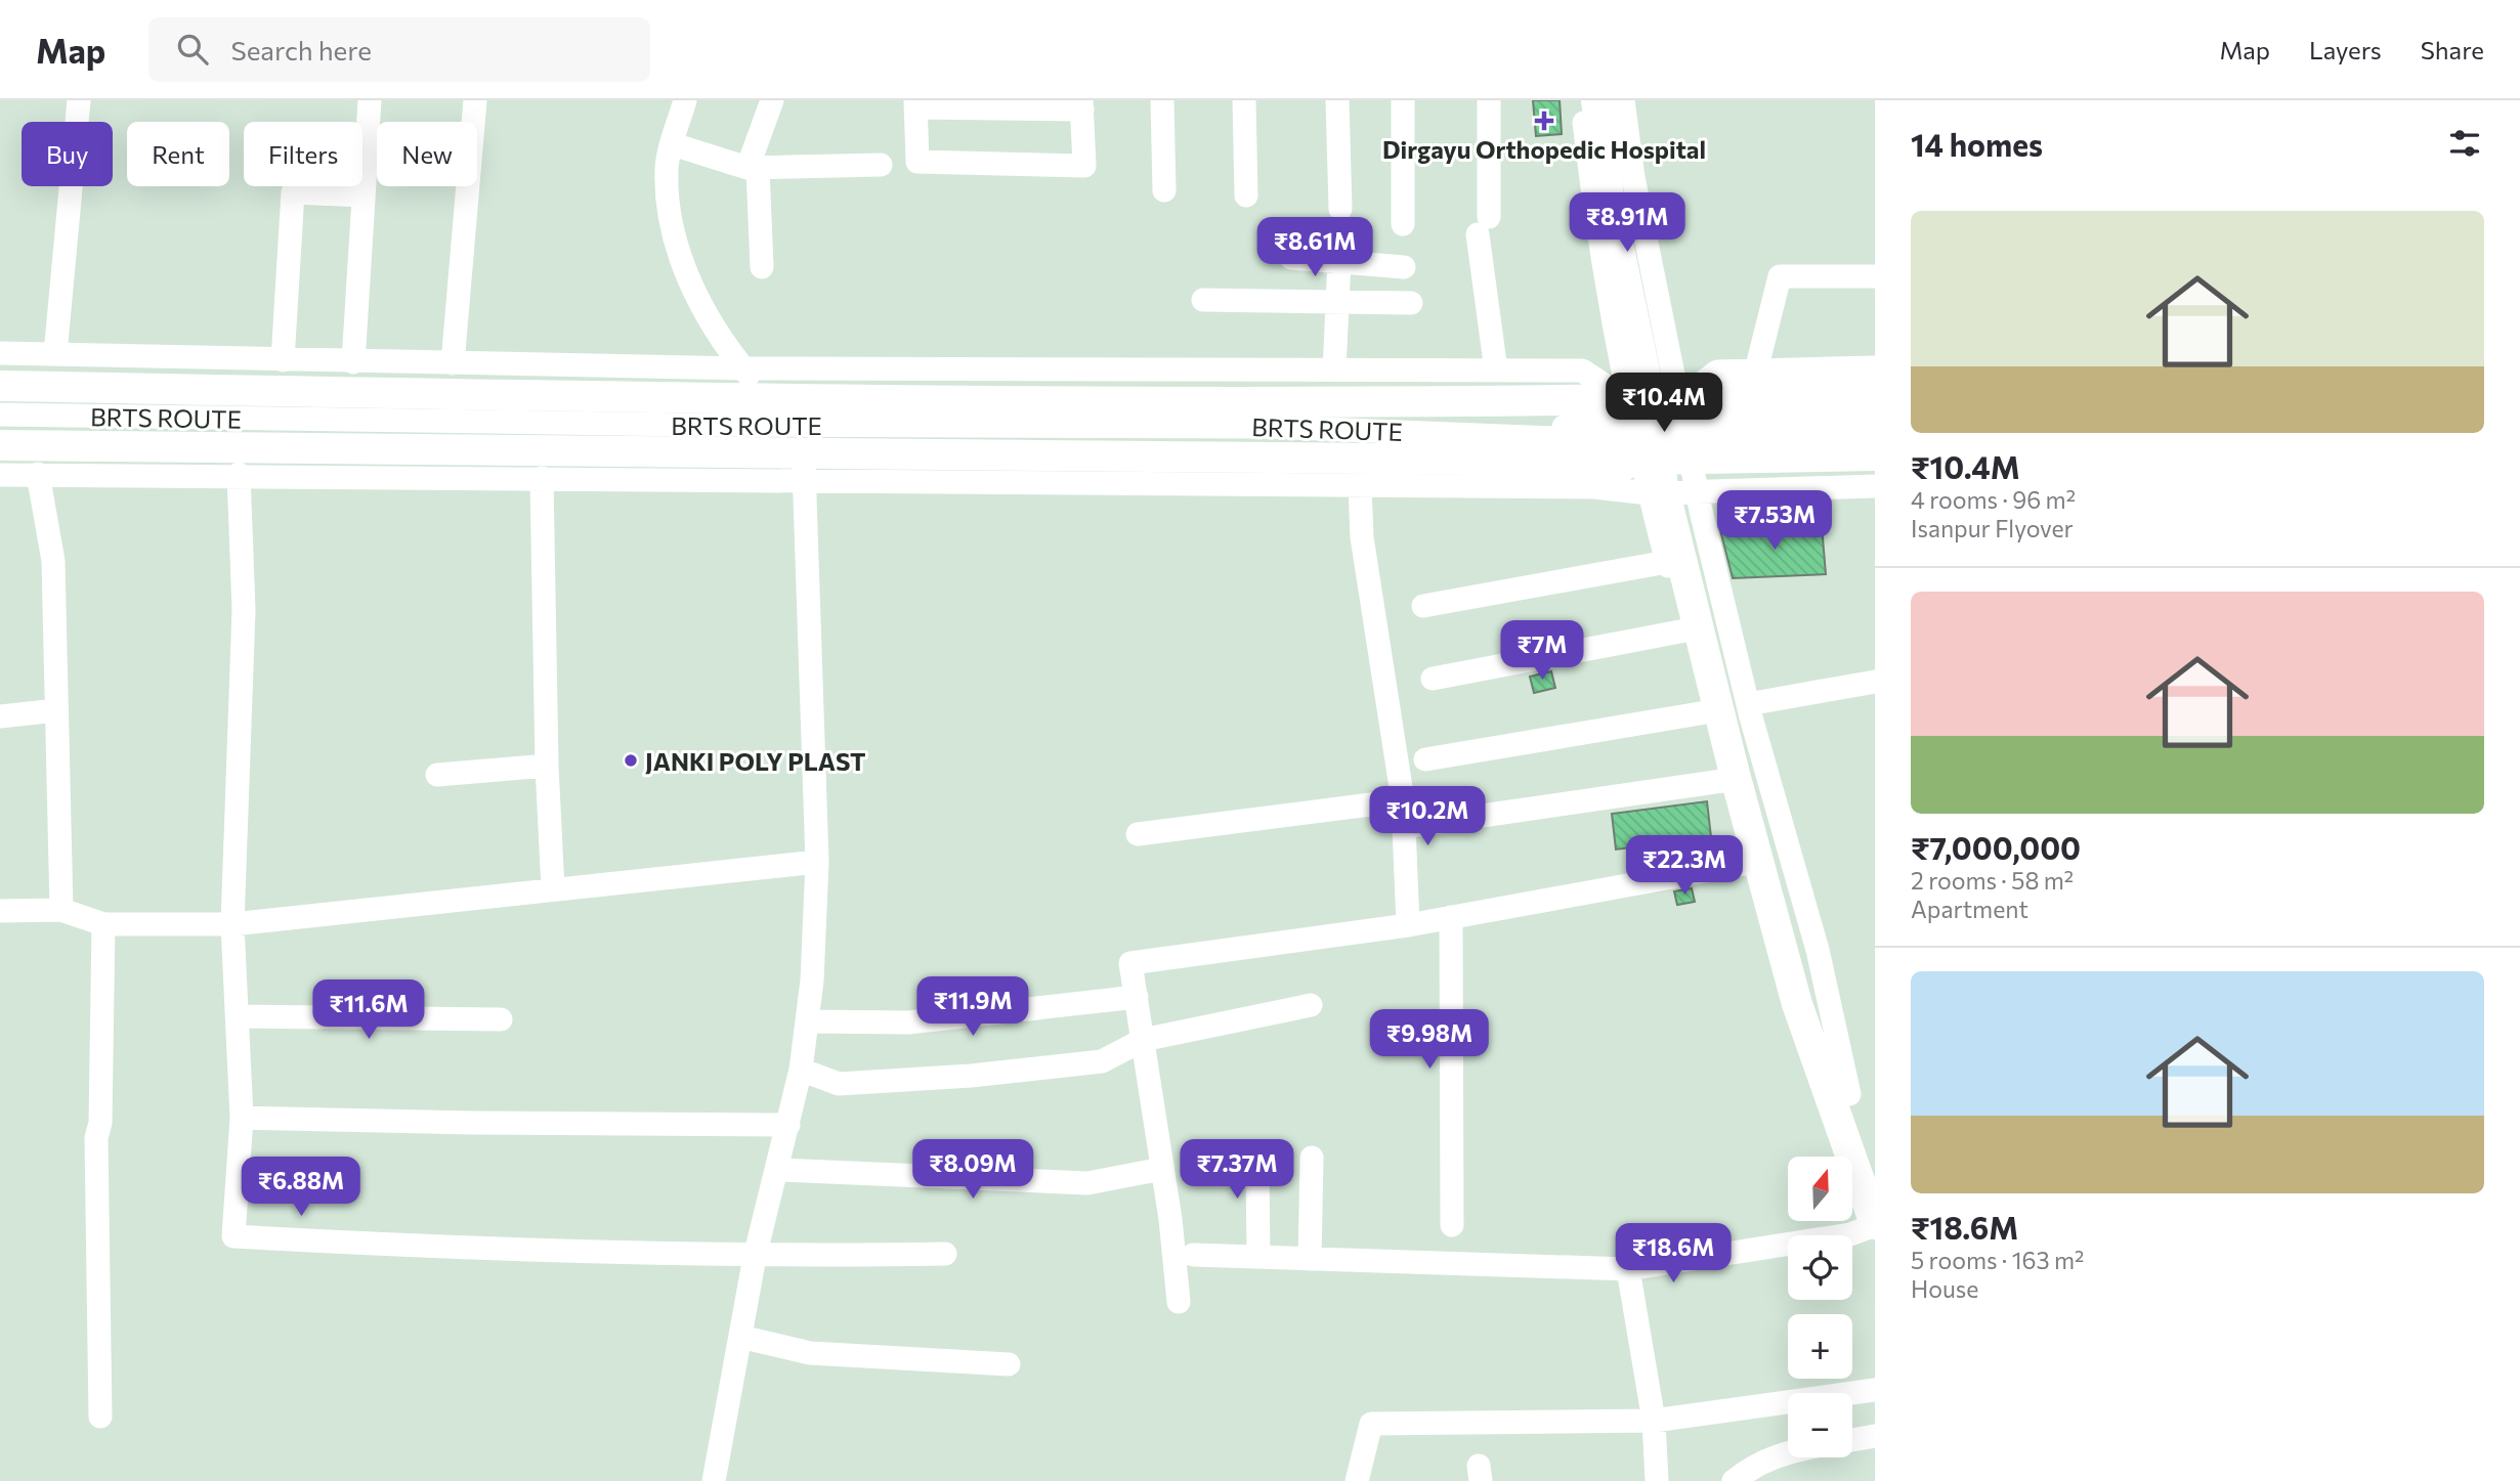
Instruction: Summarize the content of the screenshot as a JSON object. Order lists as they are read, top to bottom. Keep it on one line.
{"streets":{"street":["BRTS ROUTE"]},"places":{"health":["Dirgayu Orthopedic Hospital"],"other":["JANKI POLY PLAST"]},"north":"top","page":{"header":"Map","search":"Search here","nav":["Map","Layers","Share"],"heading":"14 homes","chip":["Buy","Rent","Filters","New"],"list":[{"name":"₹10.4M","note":"4 rooms · 96 m² · Isanpur Flyover"},{"name":"₹7,000,000","note":"2 rooms · 58 m² · Apartment"},{"name":"₹18.6M","note":"5 rooms · 163 m² · House"}],"price":["₹8.91M","₹8.61M","₹10.4M","₹7.53M","₹7M","₹10.2M","₹22.3M","₹11.9M","₹11.6M","₹9.98M","₹8.09M","₹7.37M","₹6.88M","₹18.6M"],"map_buttons":["+","−"]}}
